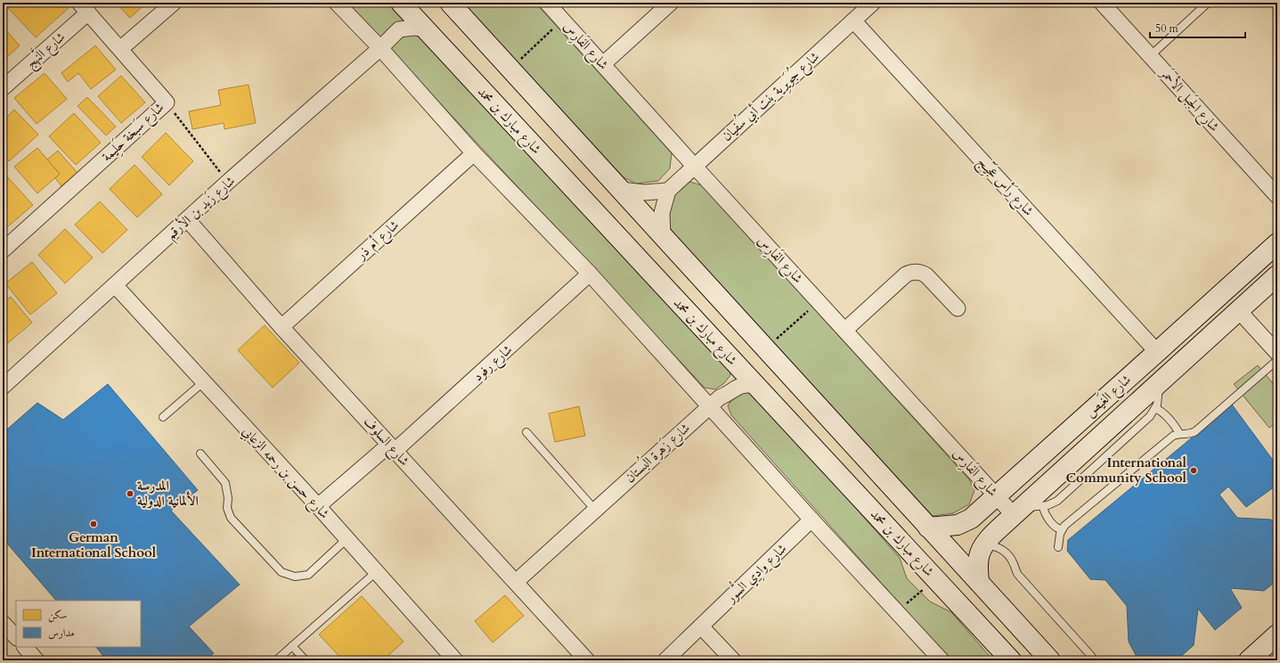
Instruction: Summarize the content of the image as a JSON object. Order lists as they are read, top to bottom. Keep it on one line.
{"streets":{"main road":["شارع مبارك بن محمد","شارع الغَيص"],"street":["شارع الفَارِس","شارع النَّهج","شارع جُوَيرِية بنت أبي سُفيان","شارع الجَبل الأحمَر","شارع سَبخة حَلِيمة","شارع رَأس عجَيِّج","شارع زَيد بن الأرقم","شارع أم ذر","شارع رفود","شارع السلوف","شارع زَهرة البُستان","شارع حسن بن رحمه الزعابي","شارع وادِي السُّور"]},"crossings":[["شارع الفَارِس","شارع جُوَيرِية بنت أبي سُفيان"],["شارع الفَارِس","شارع الغَيص"],["شارع النَّهج","شارع سَبخة حَلِيمة"],["شارع جُوَيرِية بنت أبي سُفيان","شارع رَأس عجَيِّج"],["شارع مبارك بن محمد","شارع زَهرة البُستان"],["شارع رَأس عجَيِّج","شارع الغَيص"],["شارع زَيد بن الأرقم","شارع السلوف"],["شارع زَيد بن الأرقم","شارع حسن بن رحمه الزعابي"],["شارع أم ذر","شارع السلوف"],["شارع رفود","شارع السلوف"],["شارع رفود","شارع حسن بن رحمه الزعابي"],["شارع السلوف","شارع زَهرة البُستان"]],"places":["International Community School","المدرسة الألمانية الدولية","German International School"],"legend":["سكن","مدارس"],"scale_bar":"50 m"}
